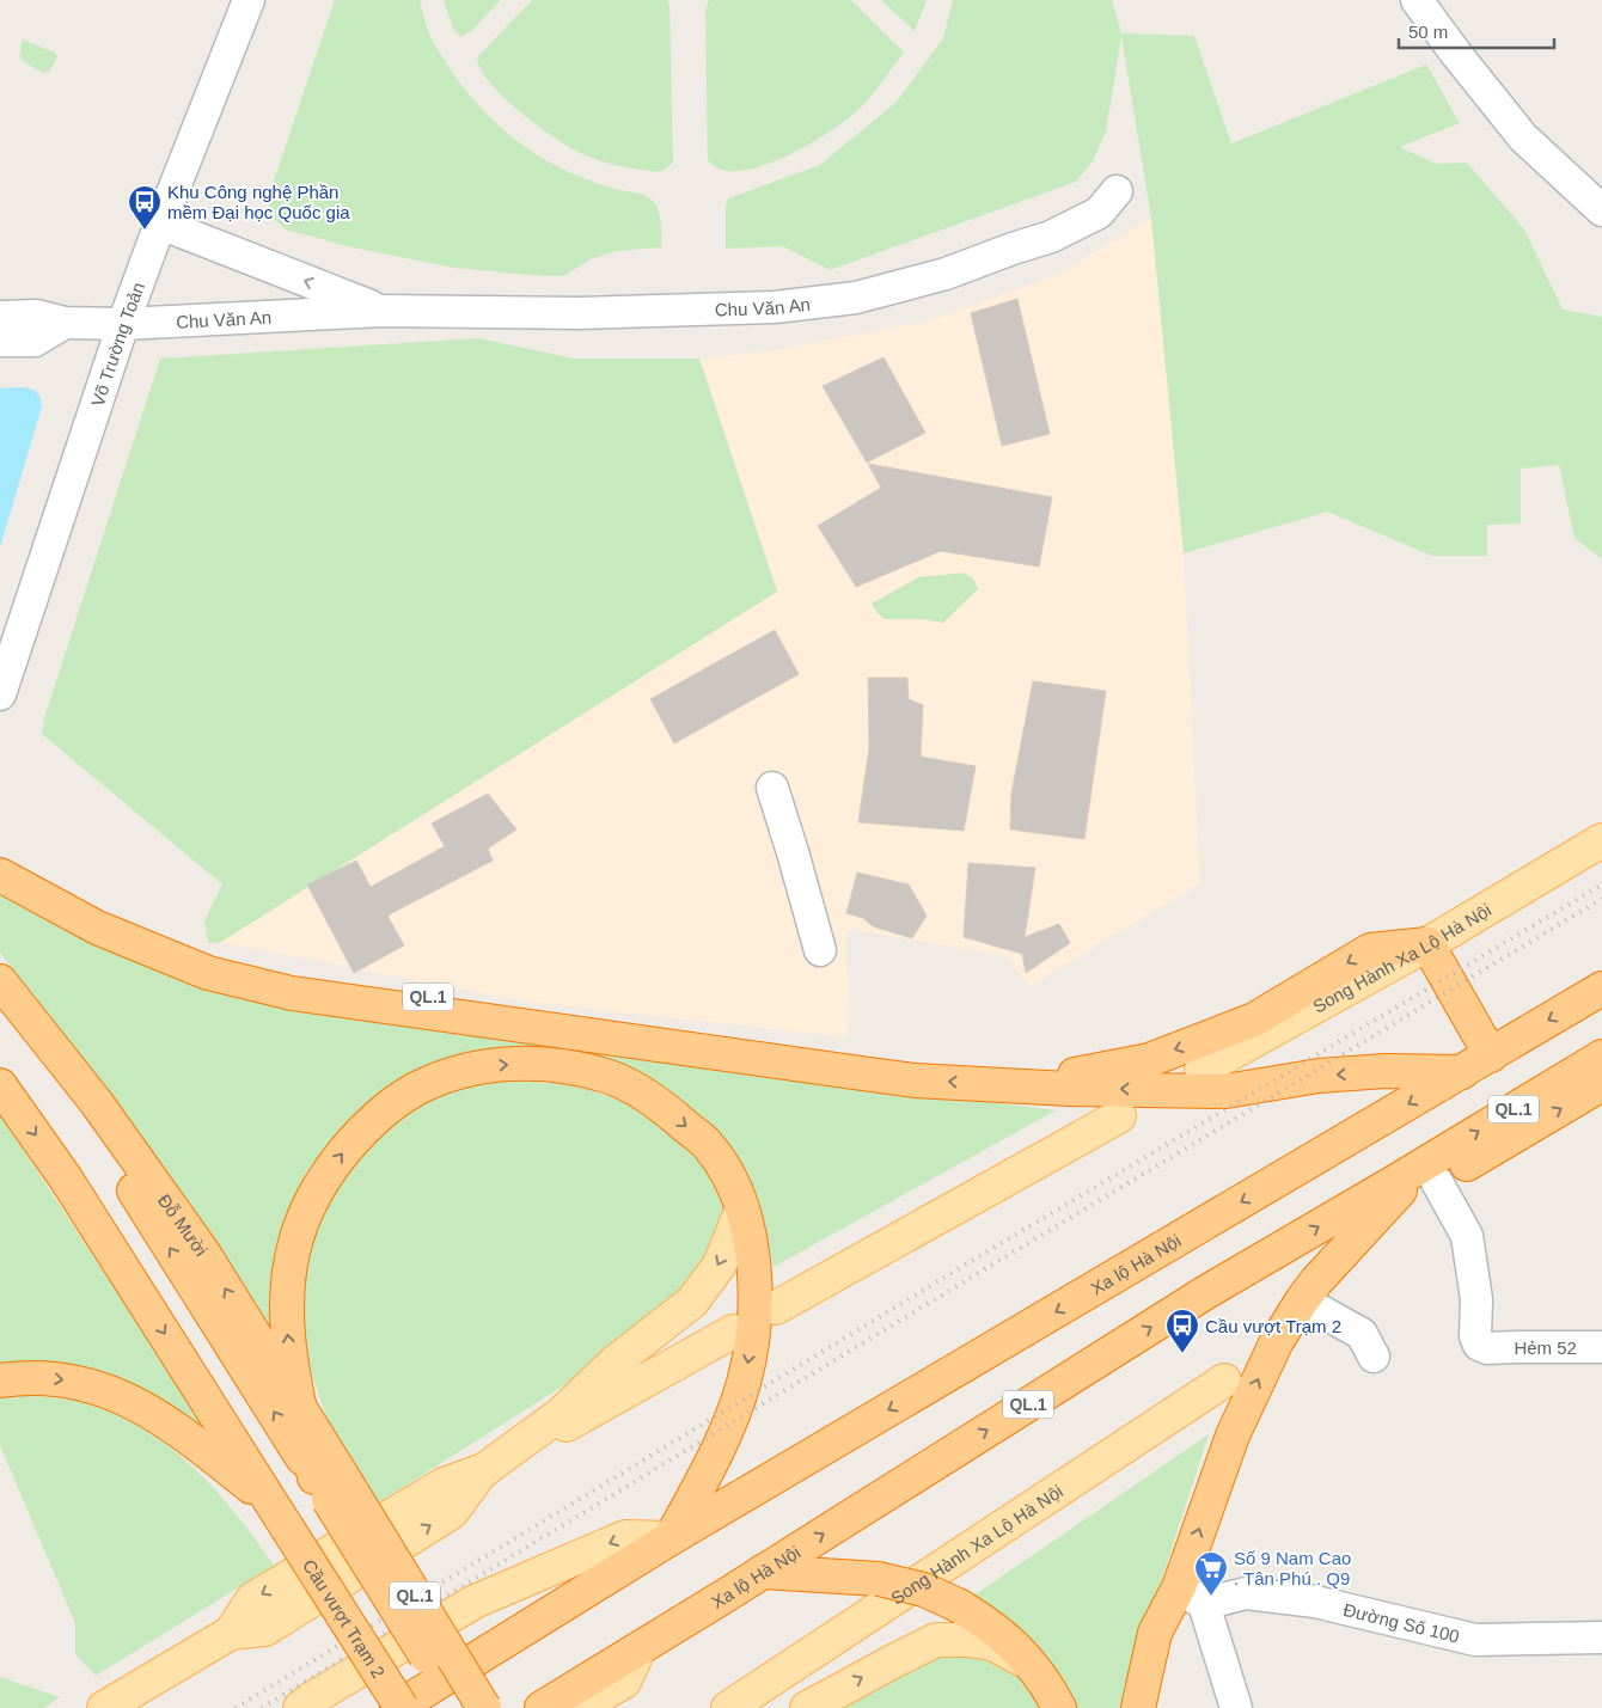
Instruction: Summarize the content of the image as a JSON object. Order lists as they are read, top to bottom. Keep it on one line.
{"streets":{"highway":["QL.1","Đỗ Mười","Xa lộ Hà Nội","Cầu vượt Trạm 2"],"main road":["Song Hành Xa Lộ Hà Nội"],"street":["Chu Văn An","Võ Trường Toản","Hẻm 52","Đường Số 100"]},"crossings":[["Chu Văn An","Võ Trường Toản"],["QL.1","Đỗ Mười"],["QL.1","Xa lộ Hà Nội"],["Xa lộ Hà Nội","Hẻm 52"]],"places":{"bus stop":["Khu Công nghệ Phần mềm Đại học Quốc gia","Cầu vượt Trạm 2"],"supermarket":["Số 9 Nam Cao . Tân Phú . Q9"]},"scale_bar":"50 m"}
